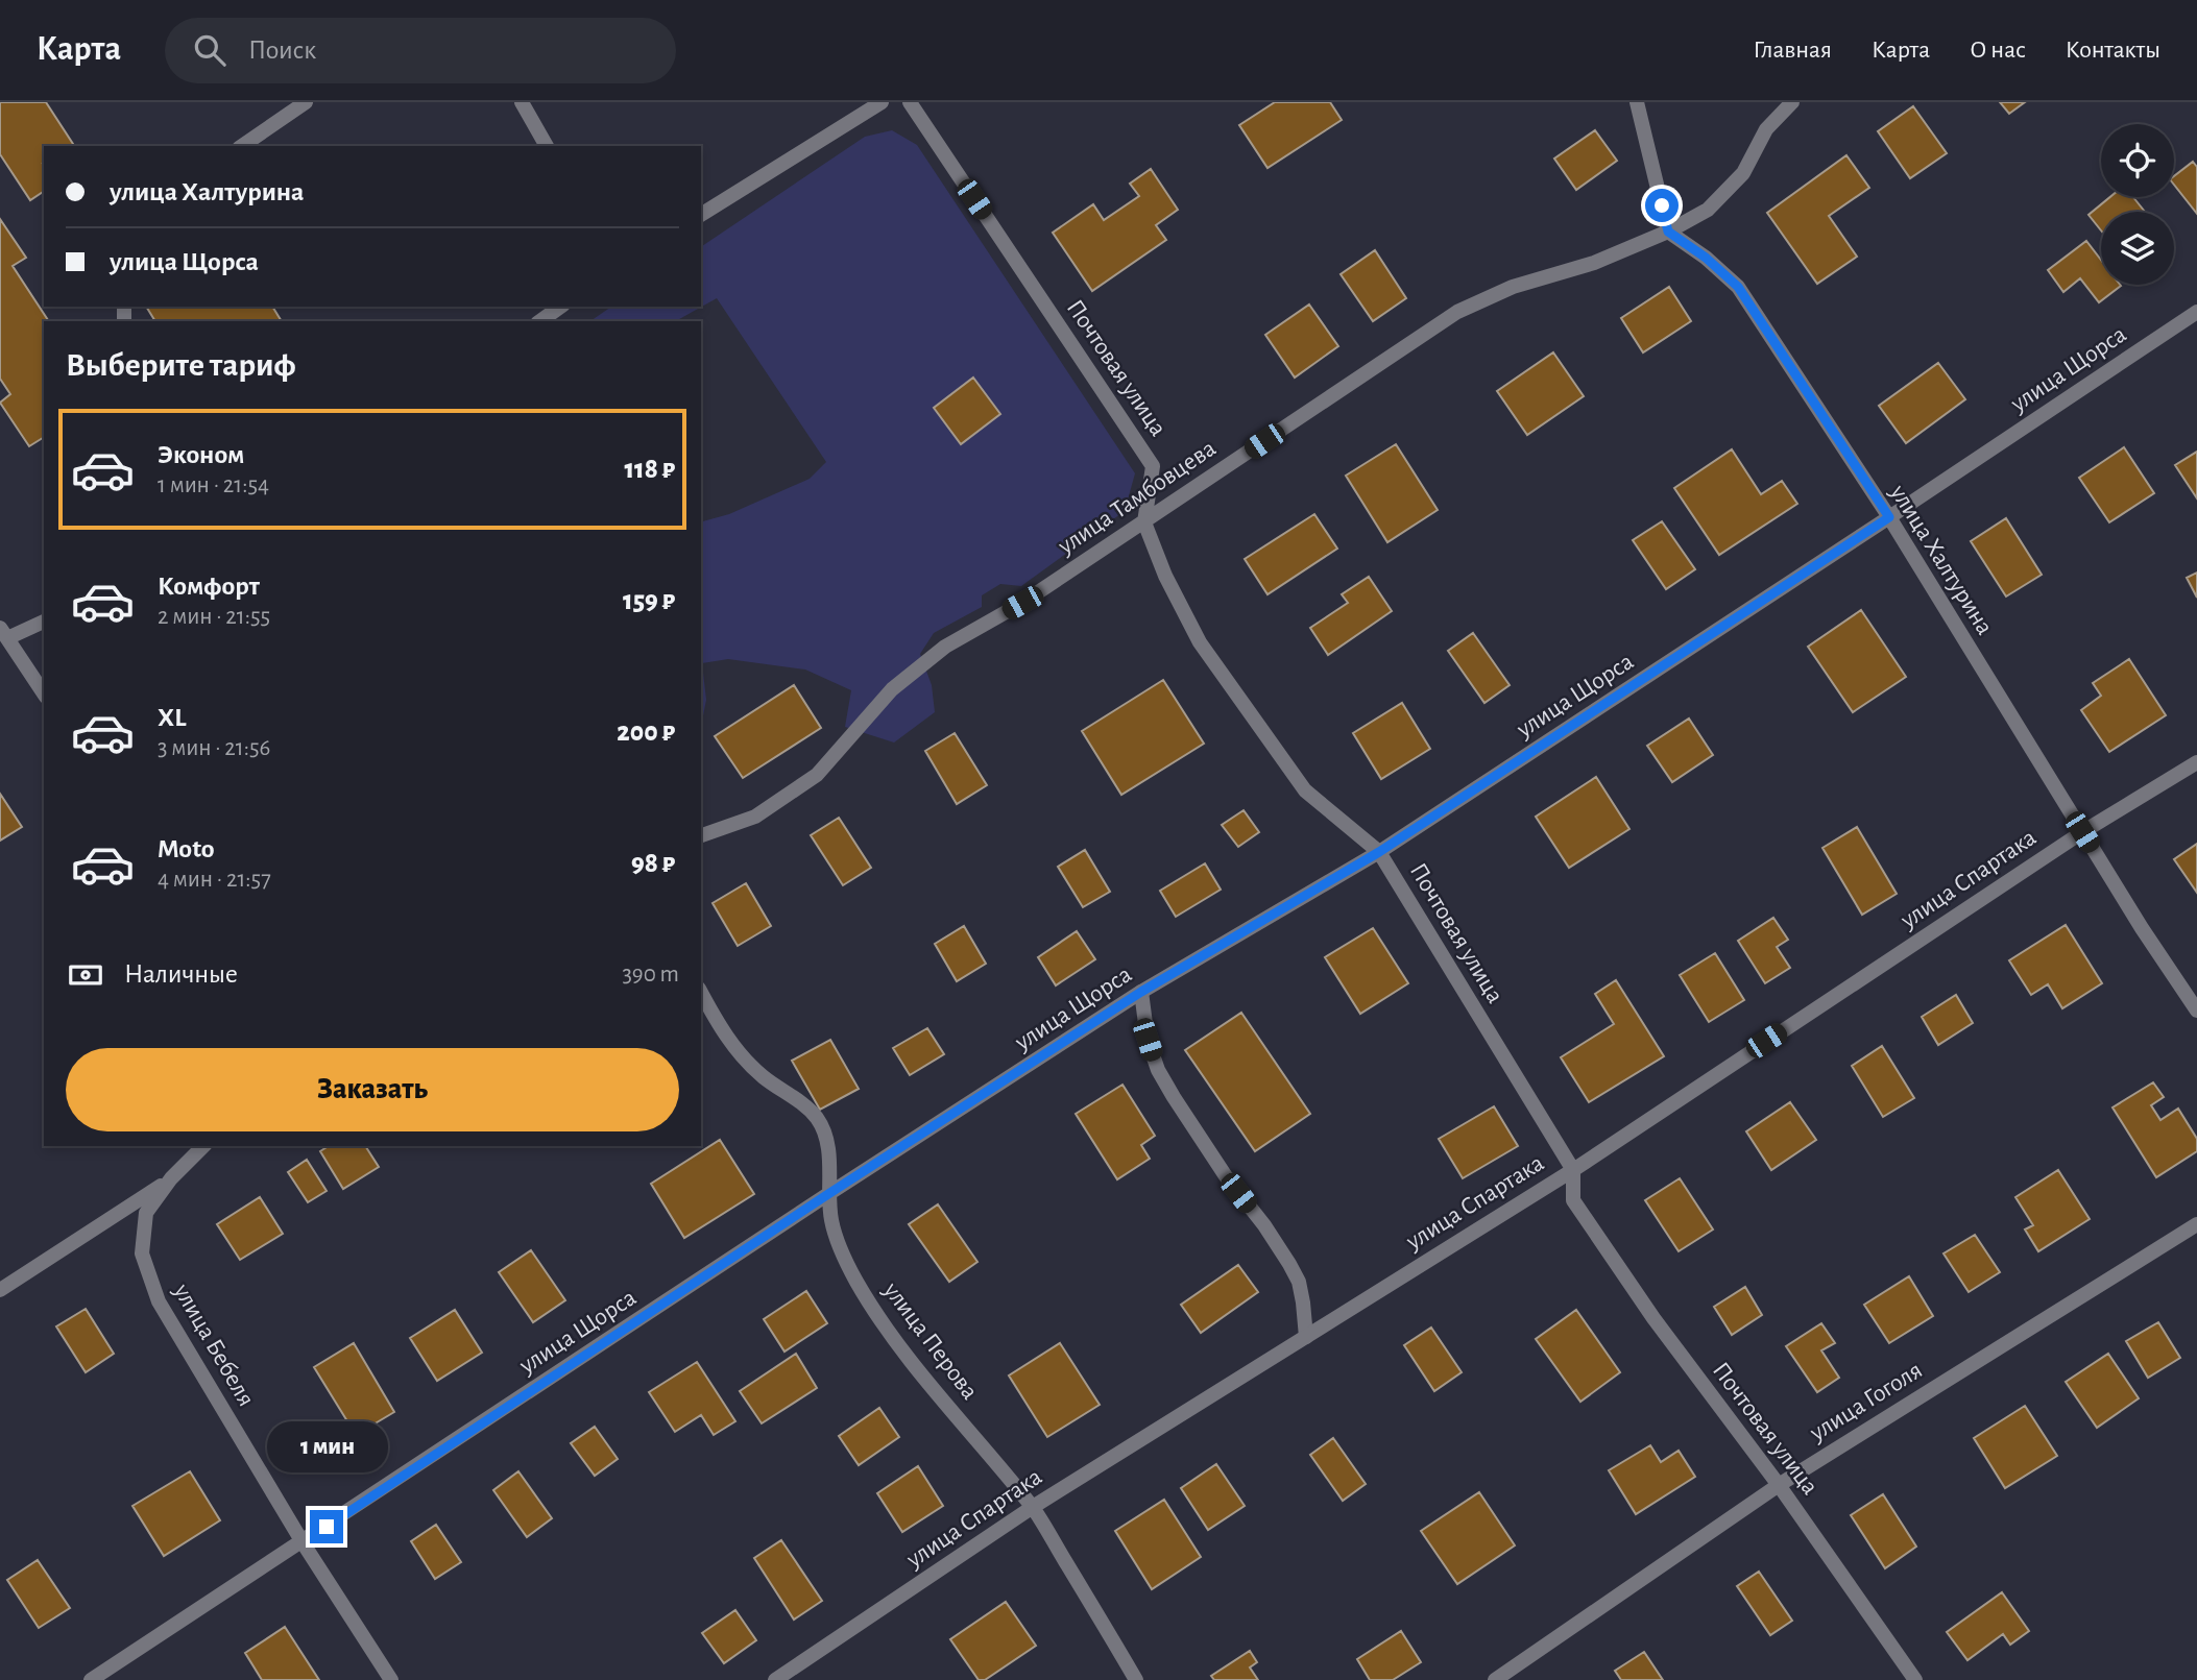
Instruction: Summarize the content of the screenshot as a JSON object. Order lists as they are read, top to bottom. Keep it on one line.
{"streets":{"street":["Почтовая улица","улица Щорса","улица Тамбовцева","улица Халтурина","улица Спартака","улица Перова","улица Бебеля","улица Гоголя"]},"crossings":[["Почтовая улица","улица Щорса"],["Почтовая улица","улица Тамбовцева"],["Почтовая улица","улица Спартака"],["Почтовая улица","улица Гоголя"],["улица Щорса","улица Халтурина"],["улица Щорса","улица Перова"],["улица Щорса","улица Бебеля"],["улица Тамбовцева","улица Халтурина"],["улица Халтурина","улица Спартака"],["улица Спартака","улица Перова"]],"page":{"header":"Карта","search":"Поиск","nav":["Главная","Карта","О нас","Контакты"],"banner":["улица Халтурина","улица Щорса"],"heading":"Выберите тариф","list":[{"name":"Эконом","note":"1 мин · 21:54","value":"118 ₽"},{"name":"Комфорт","note":"2 мин · 21:55","value":"159 ₽"},{"name":"XL","note":"3 мин · 21:56","value":"200 ₽"},{"name":"Moto","note":"4 мин · 21:57","value":"98 ₽"}],"pay":["Наличные","390 m"],"buttons":"Заказать","bubble":"1 мин"}}
